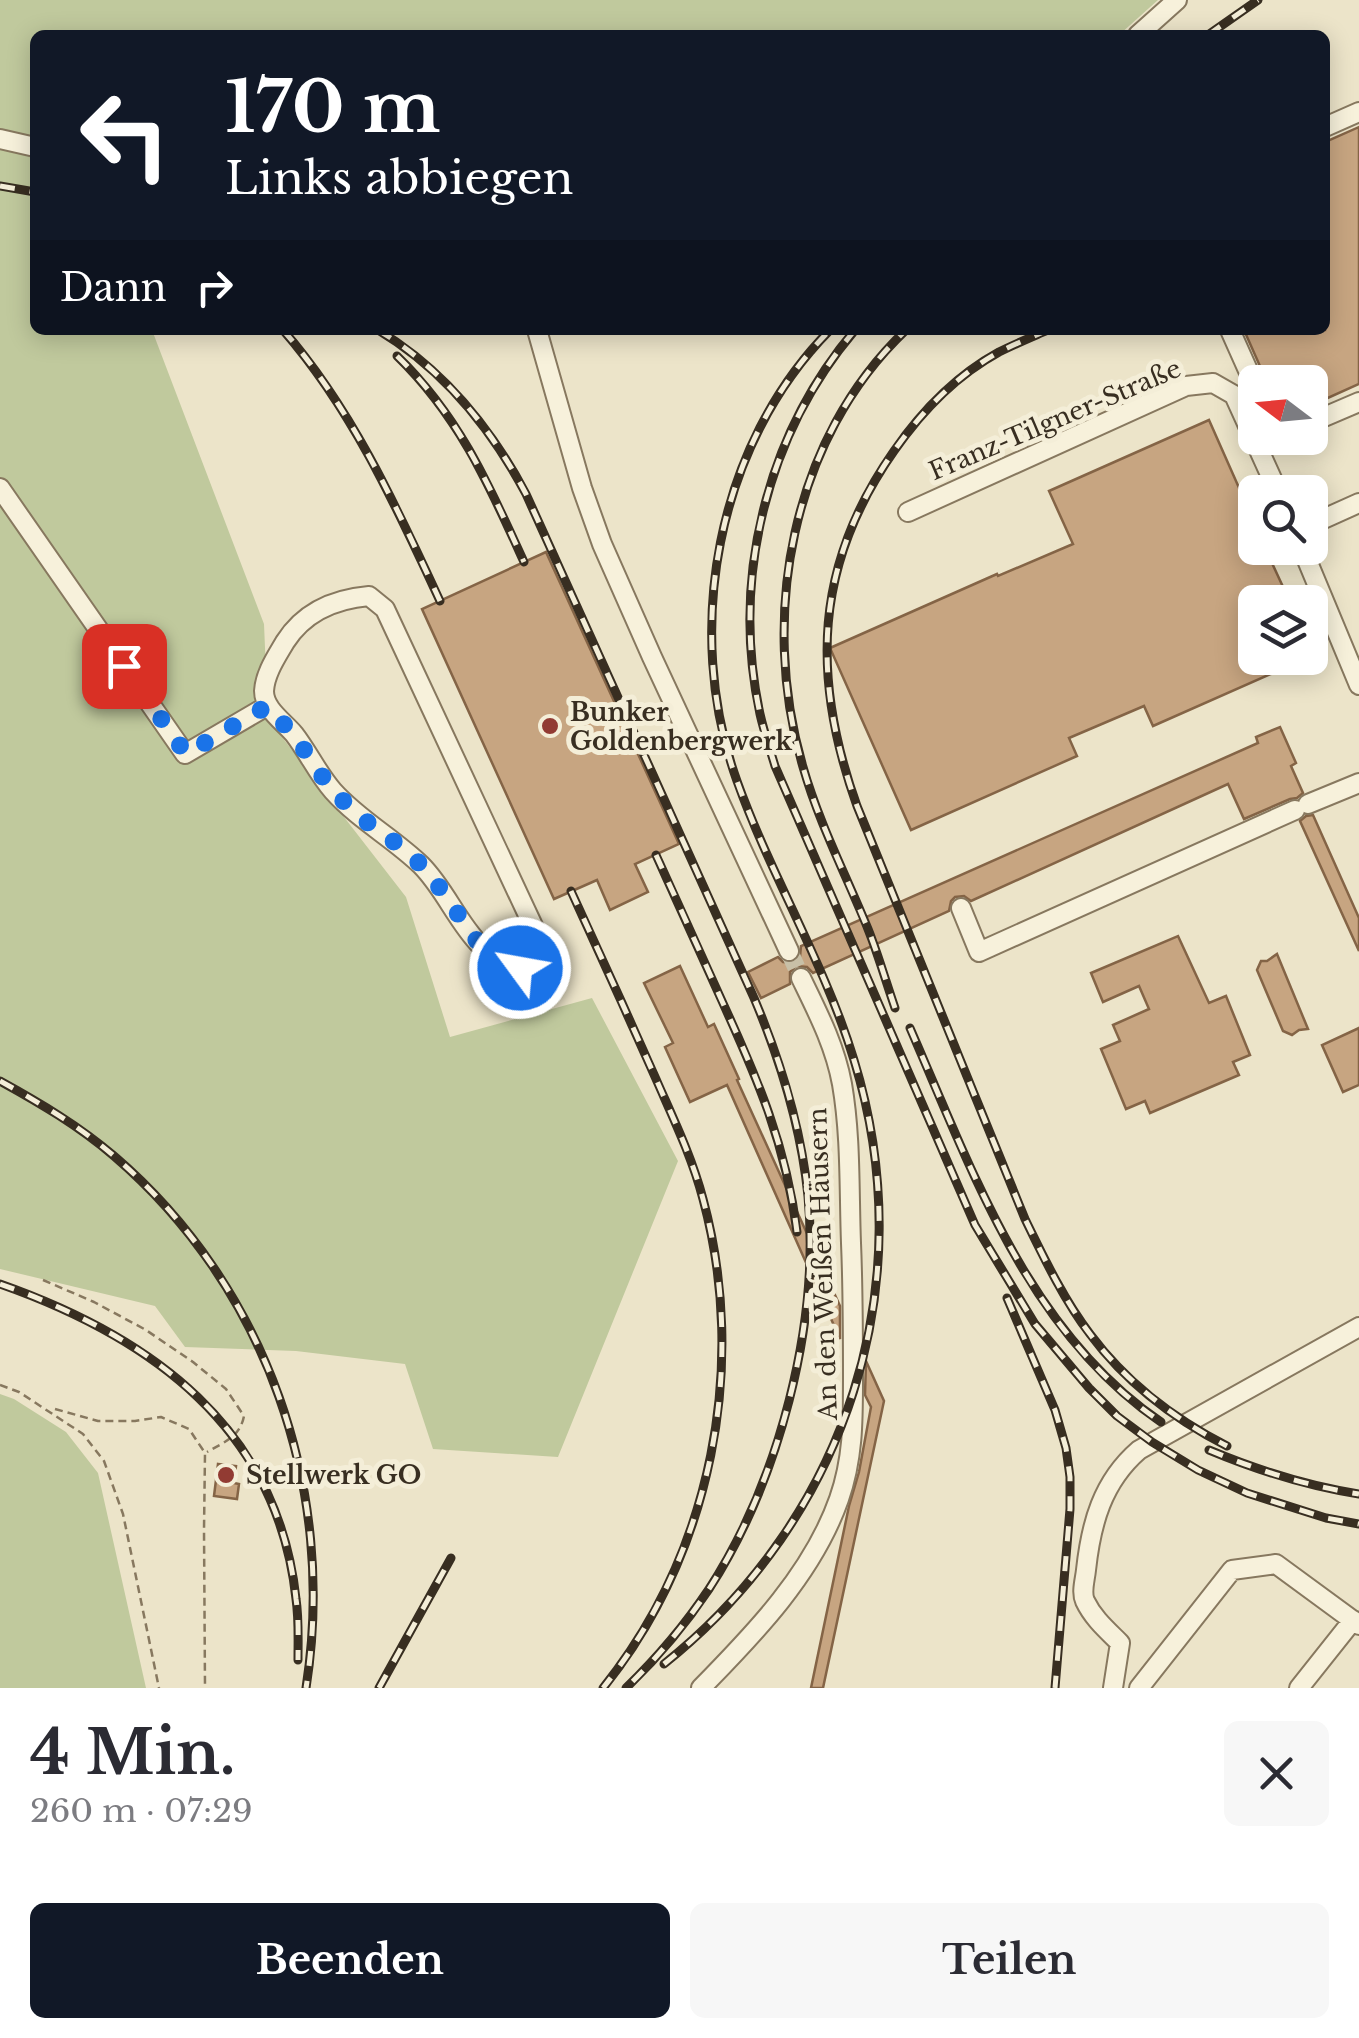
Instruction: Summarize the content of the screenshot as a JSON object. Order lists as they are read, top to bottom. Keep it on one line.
{"streets":{"street":["Franz-Tilgner-Straße","An den Weißen Häusern"]},"places":["Bunker Goldenbergwerk","Stellwerk GO"],"north":"left","page":{"turn":["170 m","Links abbiegen"],"then":"Dann","heading":["4 Min.","260 m · 07:29"],"buttons":["Beenden","Teilen"]}}
